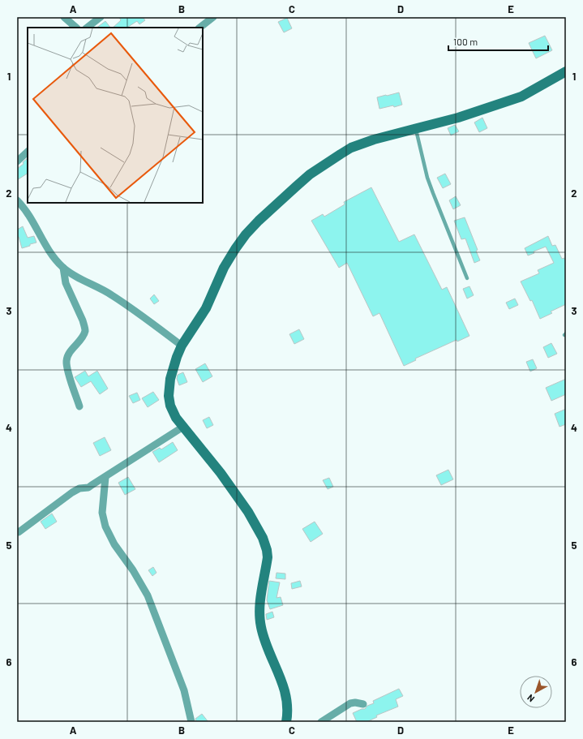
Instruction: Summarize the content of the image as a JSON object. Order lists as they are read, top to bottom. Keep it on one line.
{"scale_bar":"100 m","north":"bottom left","grid":{"columns":["A","B","C","D","E"],"rows":["1","2","3","4","5","6"]}}
